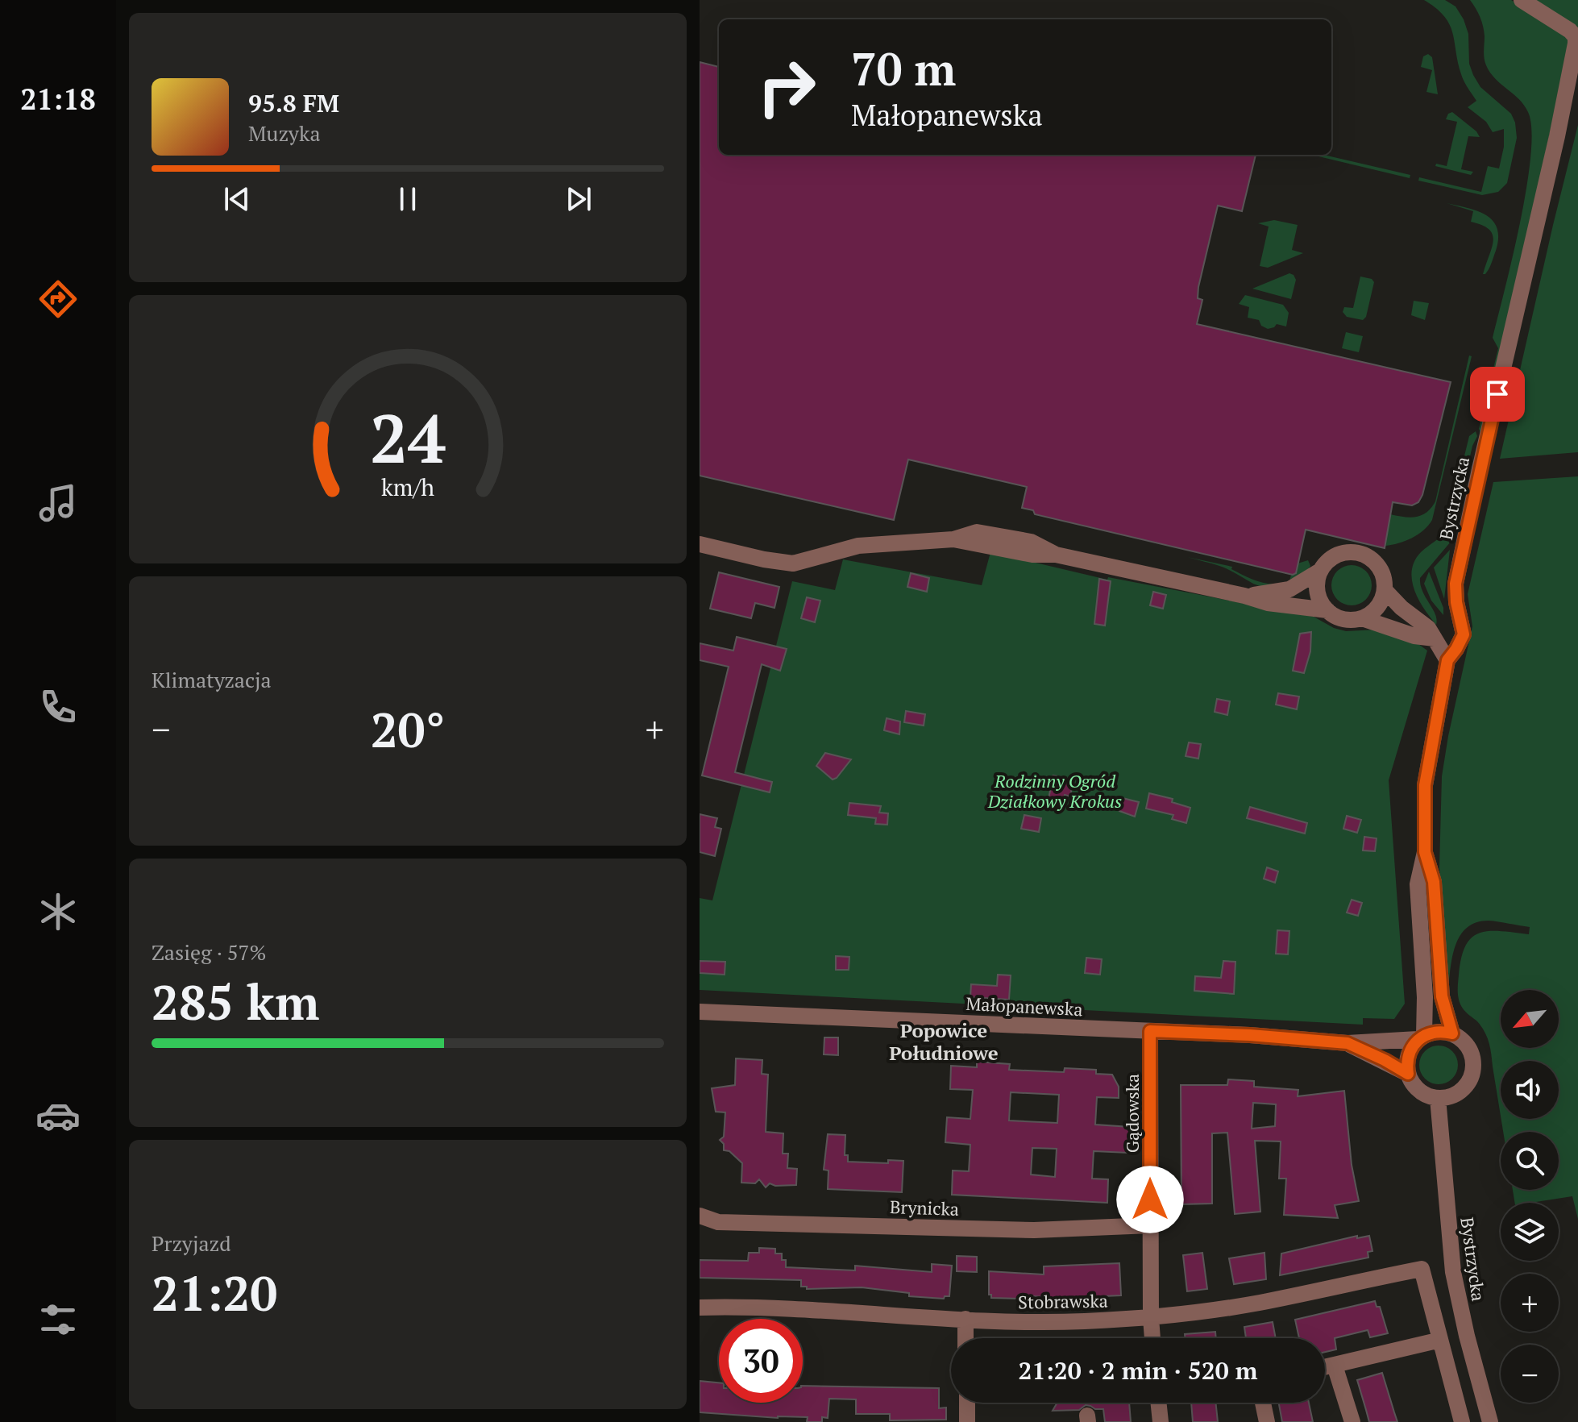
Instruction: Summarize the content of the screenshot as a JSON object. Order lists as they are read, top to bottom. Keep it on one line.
{"streets":{"street":["Bystrzycka","Małopanewska","Gądowska","Brynicka","Stobrawska"]},"crossings":[["Bystrzycka","Małopanewska"],["Małopanewska","Gądowska"],["Gądowska","Brynicka"],["Gądowska","Stobrawska"]],"districts":["Popowice Południowe"],"parks":["Rodzinny Ogród Działkowy Krokus"],"north":"bottom left","page":{"tabs":"21:18","turn":["70 m","Małopanewska"],"song":["95.8 FM","Muzyka"],"tile":["Klimatyzacja",["Zasięg · 57%","285 km"],["Przyjazd","21:20"]],"heat":["−","20°","+"],"map_buttons":["+","−"],"limit":"30","trip":"21:20 · 2 min · 520 m","gauge":["24","km/h"]}}
